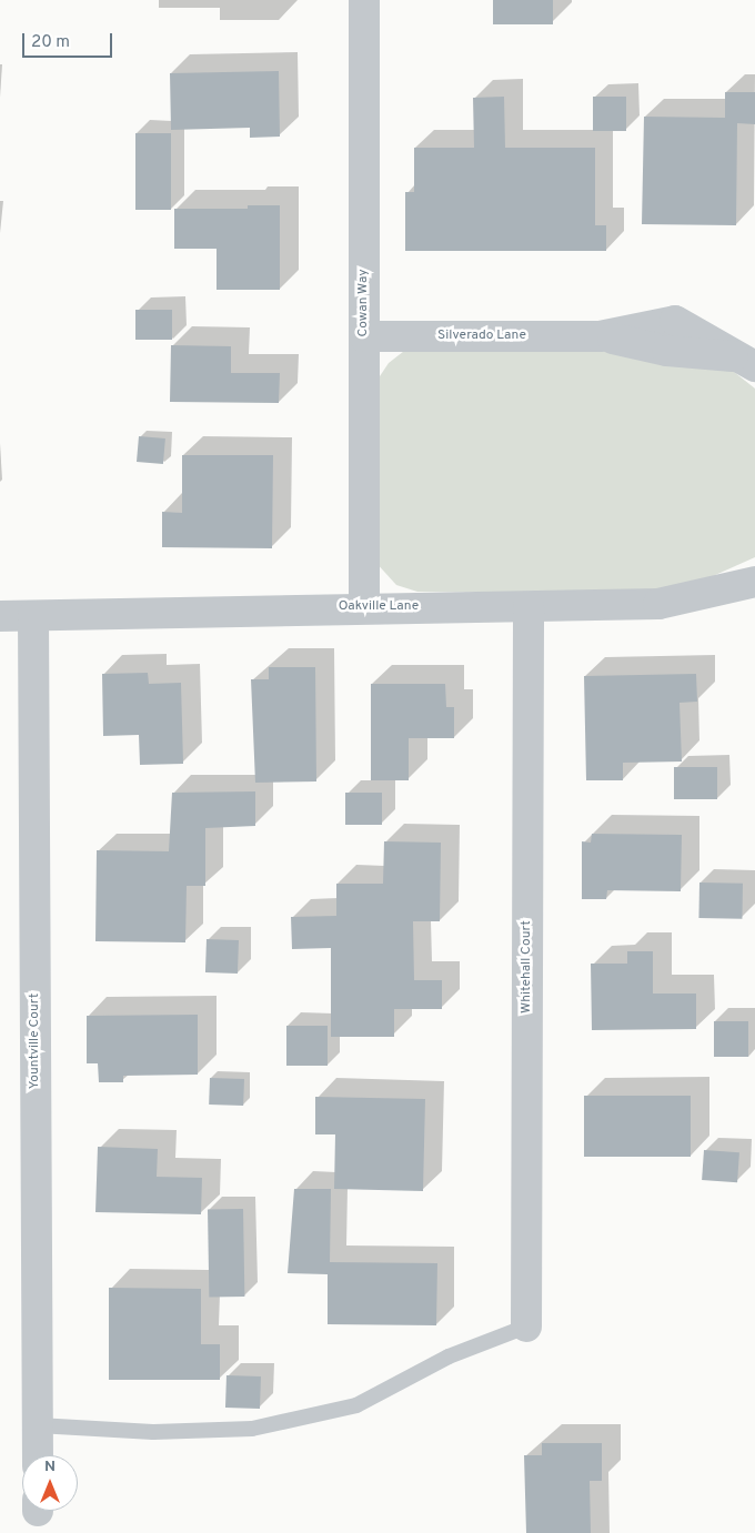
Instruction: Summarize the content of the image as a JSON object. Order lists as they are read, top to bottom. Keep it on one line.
{"streets":{"street":["Cowan Way","Silverado Lane","Oakville Lane","Whitehall Court","Yountville Court"]},"crossings":[["Cowan Way","Silverado Lane"],["Cowan Way","Oakville Lane"],["Oakville Lane","Whitehall Court"],["Oakville Lane","Yountville Court"]],"scale_bar":"20 m","north":"top"}
